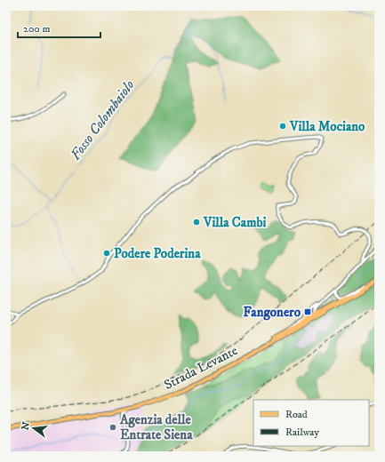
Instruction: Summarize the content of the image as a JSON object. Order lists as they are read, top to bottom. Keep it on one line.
{"streets":{"main road":["Strada Levante"]},"water":["Fosso Colombaiolo"],"places":{"other":["Villa Mociano","Villa Cambi","Podere Poderina","Agenzia delle Entrate Siena"],"transit":["Fangonero"]},"legend":["Road","Railway"],"scale_bar":"200 m","north":"left"}
